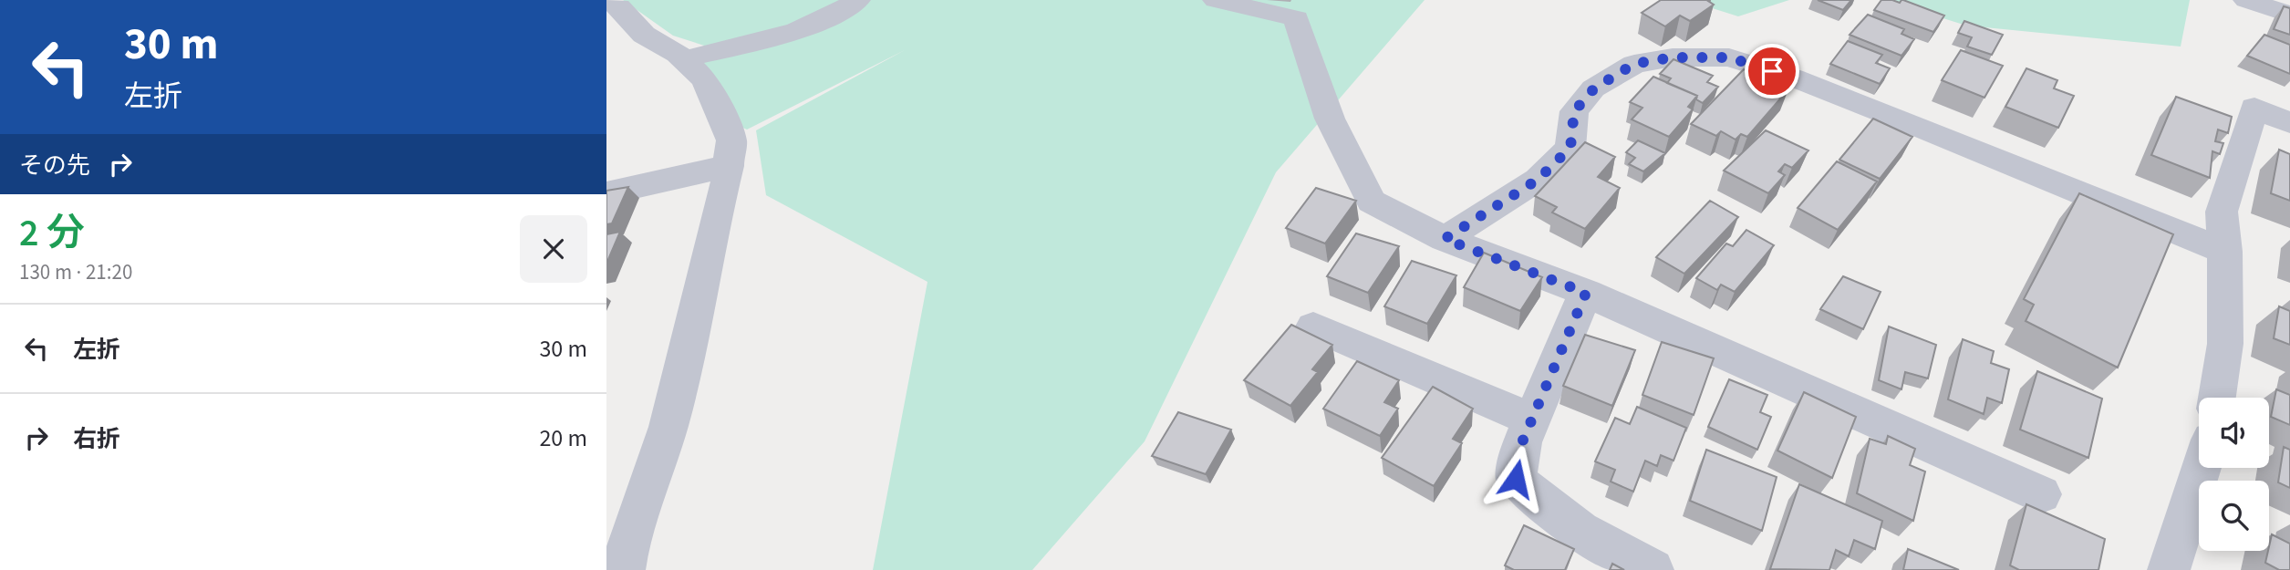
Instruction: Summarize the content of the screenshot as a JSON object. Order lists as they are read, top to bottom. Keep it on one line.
{"page":{"turn":["30 m","左折"],"then":"その先","heading":["2 分","130 m · 21:20"],"list":[{"name":"左折","value":"30 m"},{"name":"右折","value":"20 m"}]}}
